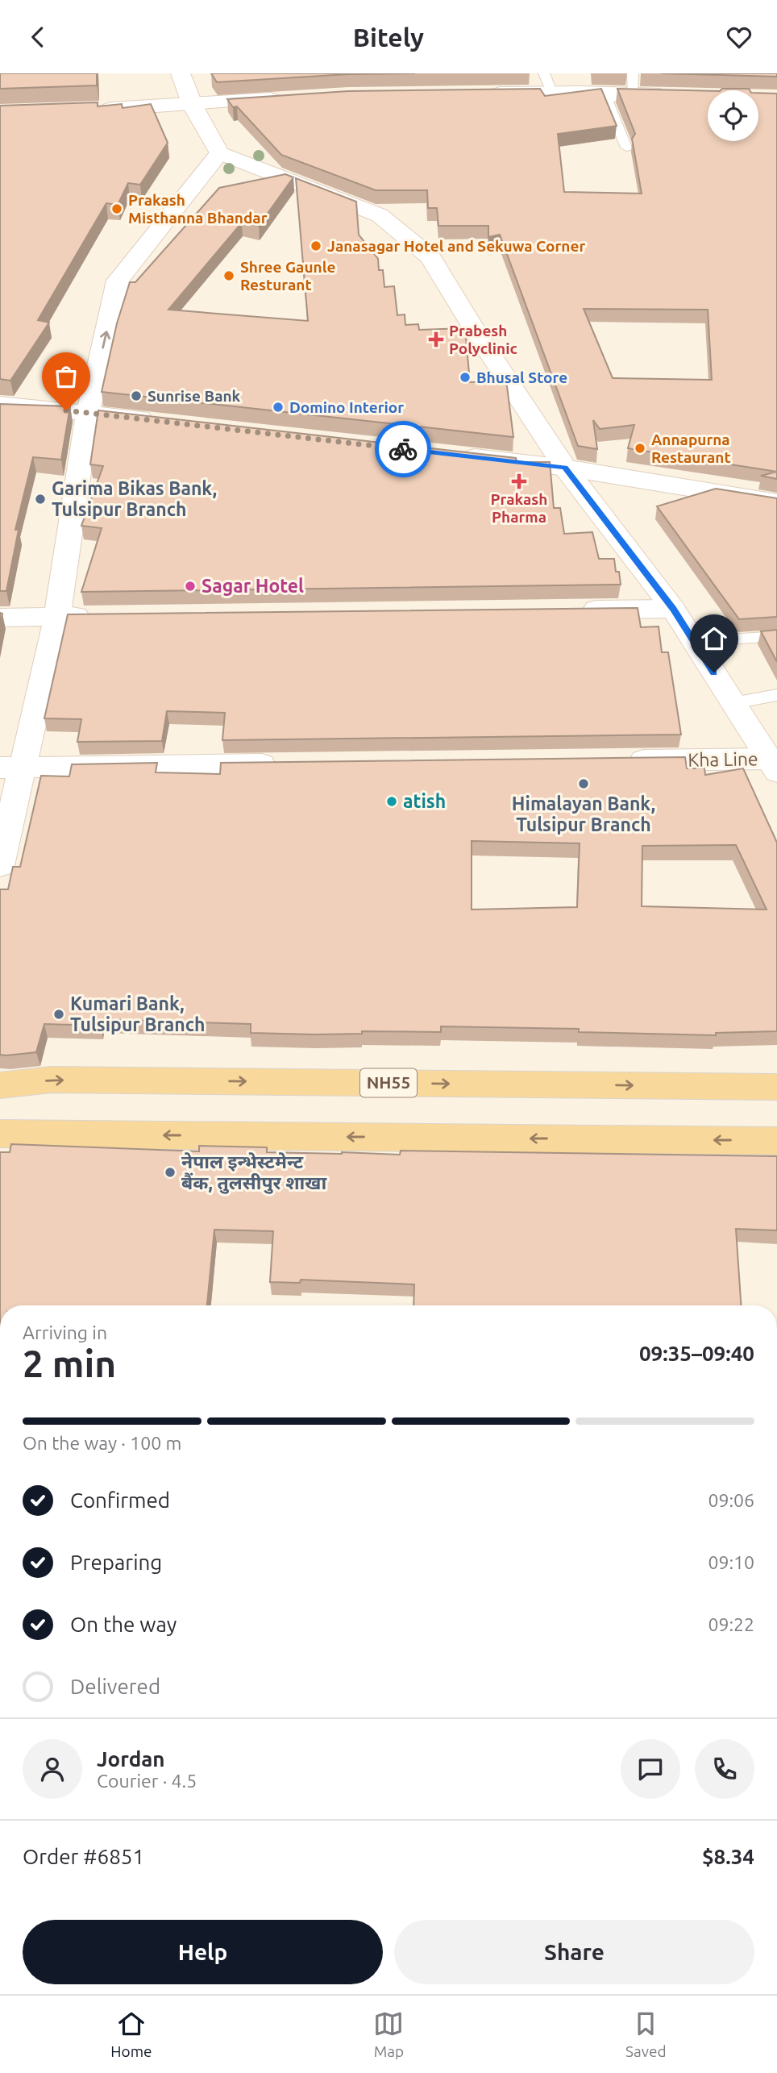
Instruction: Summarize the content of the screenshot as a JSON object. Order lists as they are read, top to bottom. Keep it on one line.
{"streets":{"main road":["NH55"],"street":["Kha Line"]},"places":{"other":["Prakash Misthanna Bhandar","Janasagar Hotel and Sekuwa Corner","Shree Gaunle Resturant","Bhusal Store","Sunrise Bank","Domino Interior","Annapurna Restaurant","Garima Bikas Bank, Tulsipur Branch","Sagar Hotel","Himalayan Bank, Tulsipur Branch","atish","Kumari Bank, Tulsipur Branch","नेपाल इन्भेस्टमेन्ट बैंक, तुलसीपुर शाखा"],"health":["Prabesh Polyclinic","Prakash Pharma"]},"page":{"header":"Bitely","heading":["2 min","Arriving in","09:35–09:40"],"panel":["Jordan","Courier · 4.5","Order #6851","$8.34"],"bar":"On the way · 100 m","list":[["Confirmed","09:06"],["Preparing","09:10"],["On the way","09:22"],"Delivered"],"buttons":["Help","Share"],"tabs":["Home","Map","Saved"]}}
